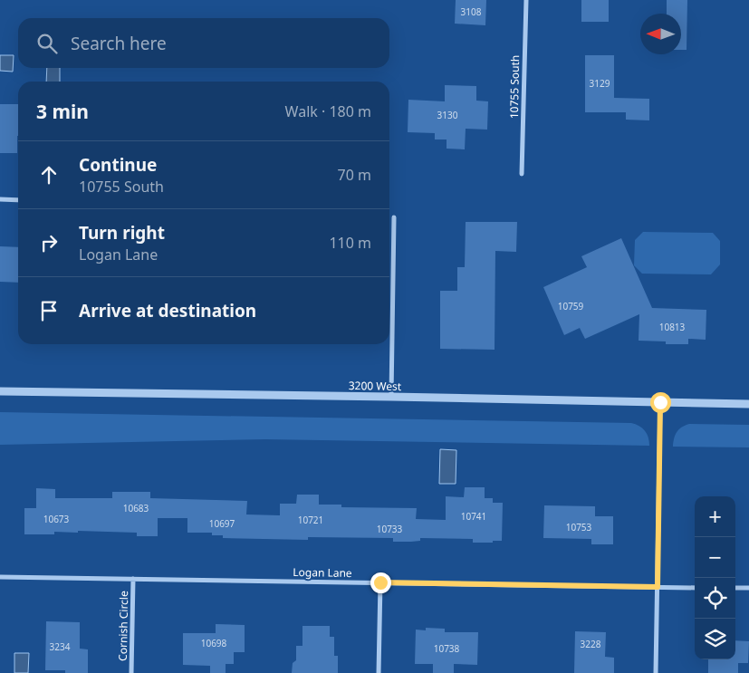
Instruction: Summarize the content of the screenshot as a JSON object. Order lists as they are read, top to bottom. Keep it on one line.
{"streets":{"street":["10755 South","3200 West","Logan Lane","Cornish Circle"]},"crossings":[["Logan Lane","Cornish Circle"]],"house_numbers":["3108","3129","3130","10759","10813","10683","10741","10673","10721","10697","10753","10733","10698","3228","3234","10738"],"north":"left","page":{"search":"Search here","heading":["3 min","Walk · 180 m"],"list":[["Continue","10755 South","70 m"],["Turn right","Logan Lane","110 m"],"Arrive at destination"],"map_buttons":["+","−"]}}
